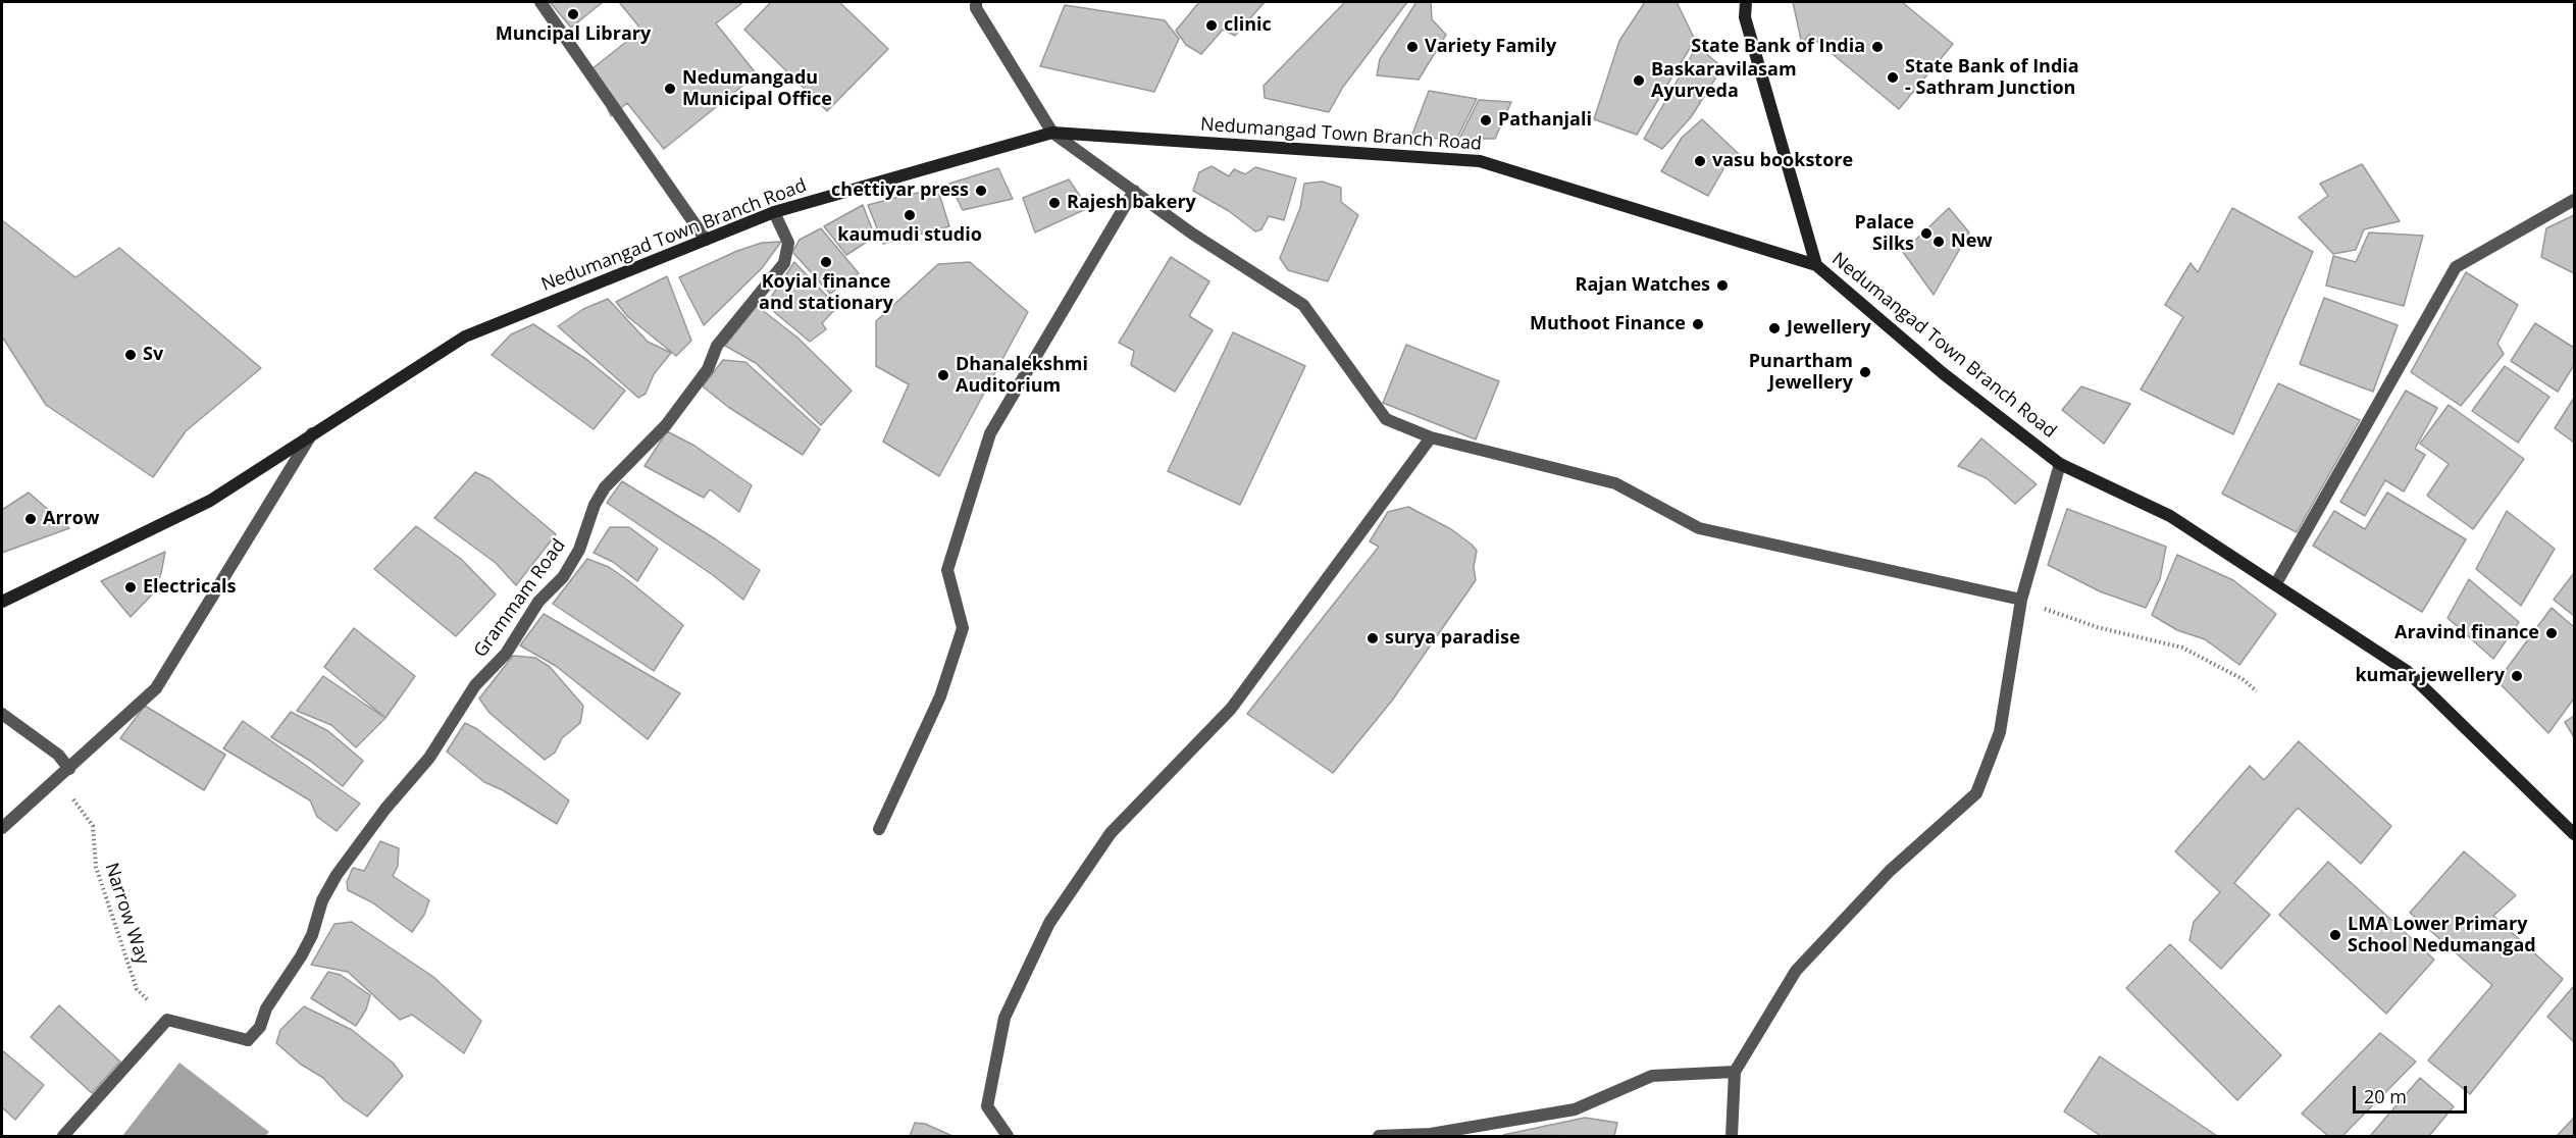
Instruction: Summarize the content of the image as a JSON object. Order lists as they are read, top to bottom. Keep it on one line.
{"streets":{"main road":["Nedumangad Town Branch Road"],"street":["Grammam Road"],"path":["Narrow Way"]},"crossings":[["Nedumangad Town Branch Road","Grammam Road"],["Grammam Road","Narrow Way"]],"places":["Muncipal Library","clinic","Variety Family","State Bank of India","State Bank of India - Sathram Junction","Baskaravilasam Ayurveda","Nedumangadu Municipal Office","Pathanjali","vasu bookstore","chettiyar press","Rajesh bakery","kaumudi studio","Palace Silks","New","Koyial finance and stationary","Rajan Watches","Muthoot Finance","Jewellery","Sv","Punartham Jewellery","Dhanalekshmi Auditorium","Arrow","Electricals","Aravind finance","surya paradise","kumar jewellery","LMA Lower Primary School Nedumangad"],"scale_bar":"20 m"}
